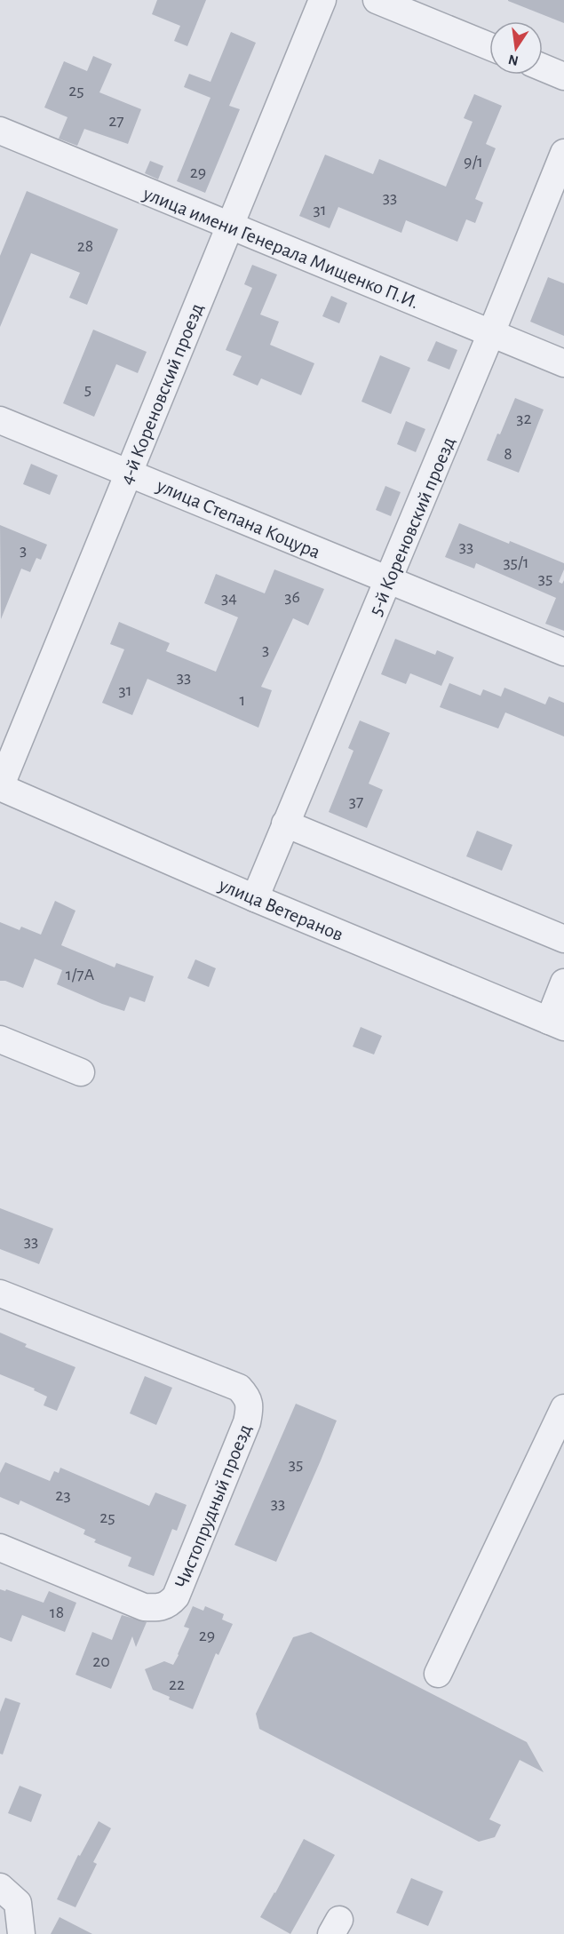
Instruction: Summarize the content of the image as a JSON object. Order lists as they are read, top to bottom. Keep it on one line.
{"streets":{"street":["улица имени Генерала Мищенко П.И.","4-й Кореновский проезд","улица Степана Коцура","5-й Кореновский проезд","улица Ветеранов","Чистопрудный проезд"]},"crossings":[["улица имени Генерала Мищенко П.И.","4-й Кореновский проезд"],["улица имени Генерала Мищенко П.И.","5-й Кореновский проезд"],["4-й Кореновский проезд","улица Степана Коцура"],["4-й Кореновский проезд","улица Ветеранов"],["улица Степана Коцура","5-й Кореновский проезд"],["5-й Кореновский проезд","улица Ветеранов"]],"house_numbers":["25","27","9/1","29","33","31","28","5","32","8","33","3","35/1","35","36","34","3","33","31","1","37","1/7А","33","35","23","33","25","18","29","20","22"],"north":"bottom"}
